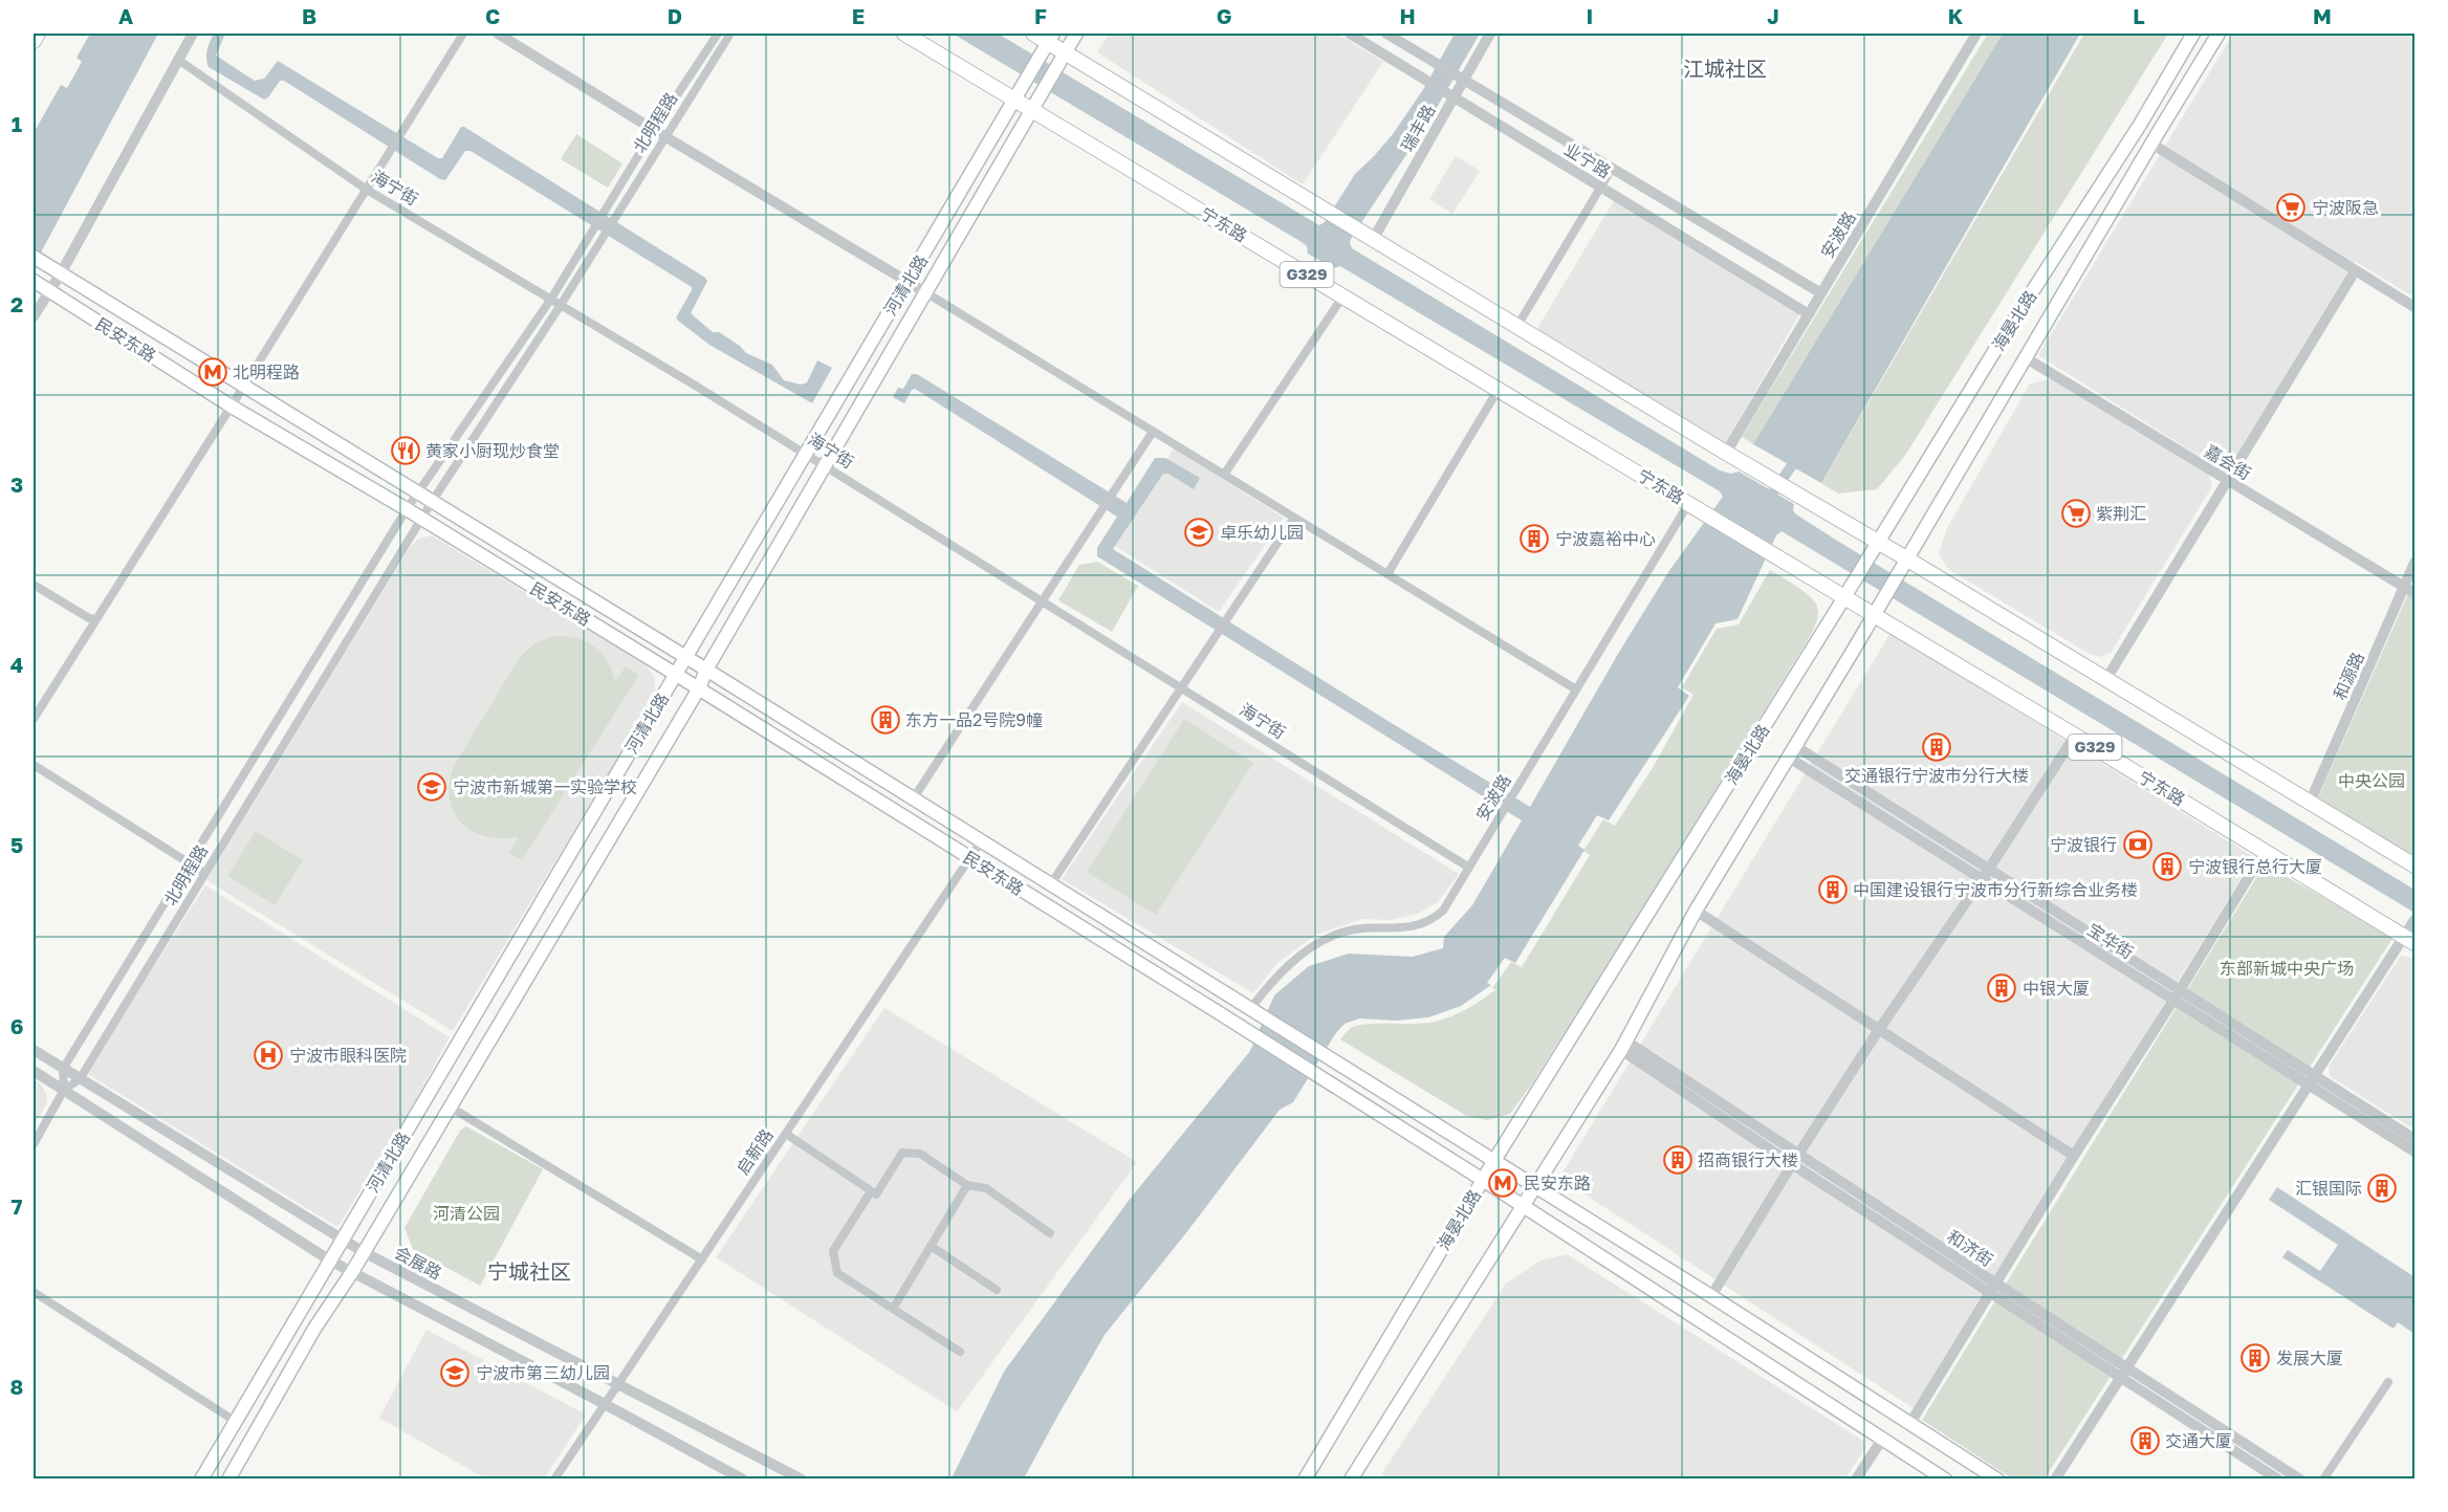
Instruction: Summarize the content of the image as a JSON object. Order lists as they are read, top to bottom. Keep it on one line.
{"streets":{"main road":["宁东路","G329","河清北路","海晏北路","民安东路"],"street":["北明程路","瑞丰路","业宁路","海宁街","安波路","嘉会街","和源路","宝华街","启新路","和济街","会展路"]},"crossings":[["北明程路","海宁街"],["北明程路","民安东路"],["北明程路","会展路"],["瑞丰路","业宁路"],["业宁路","安波路"],["海宁街","安波路"],["海宁街","河清北路"],["宁东路","安波路"],["宁东路","河清北路"],["宁东路","海晏北路"],["安波路","民安东路"],["河清北路","民安东路"],["河清北路","会展路"],["海晏北路","民安东路"],["海晏北路","嘉会街"],["海晏北路","宝华街"],["海晏北路","和济街"],["民安东路","启新路"],["嘉会街","和源路"],["启新路","会展路"]],"districts":["江城社区","宁城社区"],"parks":["中央公园","东部新城中央广场","河清公园"],"places":{"supermarket":["宁波阪急","紫荆汇"],"metro station":["北明程路","民安东路"],"restaurant":["黄家小厨现炒食堂"],"school or university":["卓乐幼儿园","宁波市新城第一实验学校","宁波市第三幼儿园"],"building":["宁波嘉裕中心","东方一品2号院9幢","交通银行宁波市分行大楼","宁波银行总行大厦","中国建设银行宁波市分行新综合业务楼","中银大厦","招商银行大楼","汇银国际","发展大厦","交通大厦"],"bank":["宁波银行"],"hospital":["宁波市眼科医院"]},"grid":{"columns":["A","B","C","D","E","F","G","H","I","J","K","L","M"],"rows":["1","2","3","4","5","6","7","8"]}}
